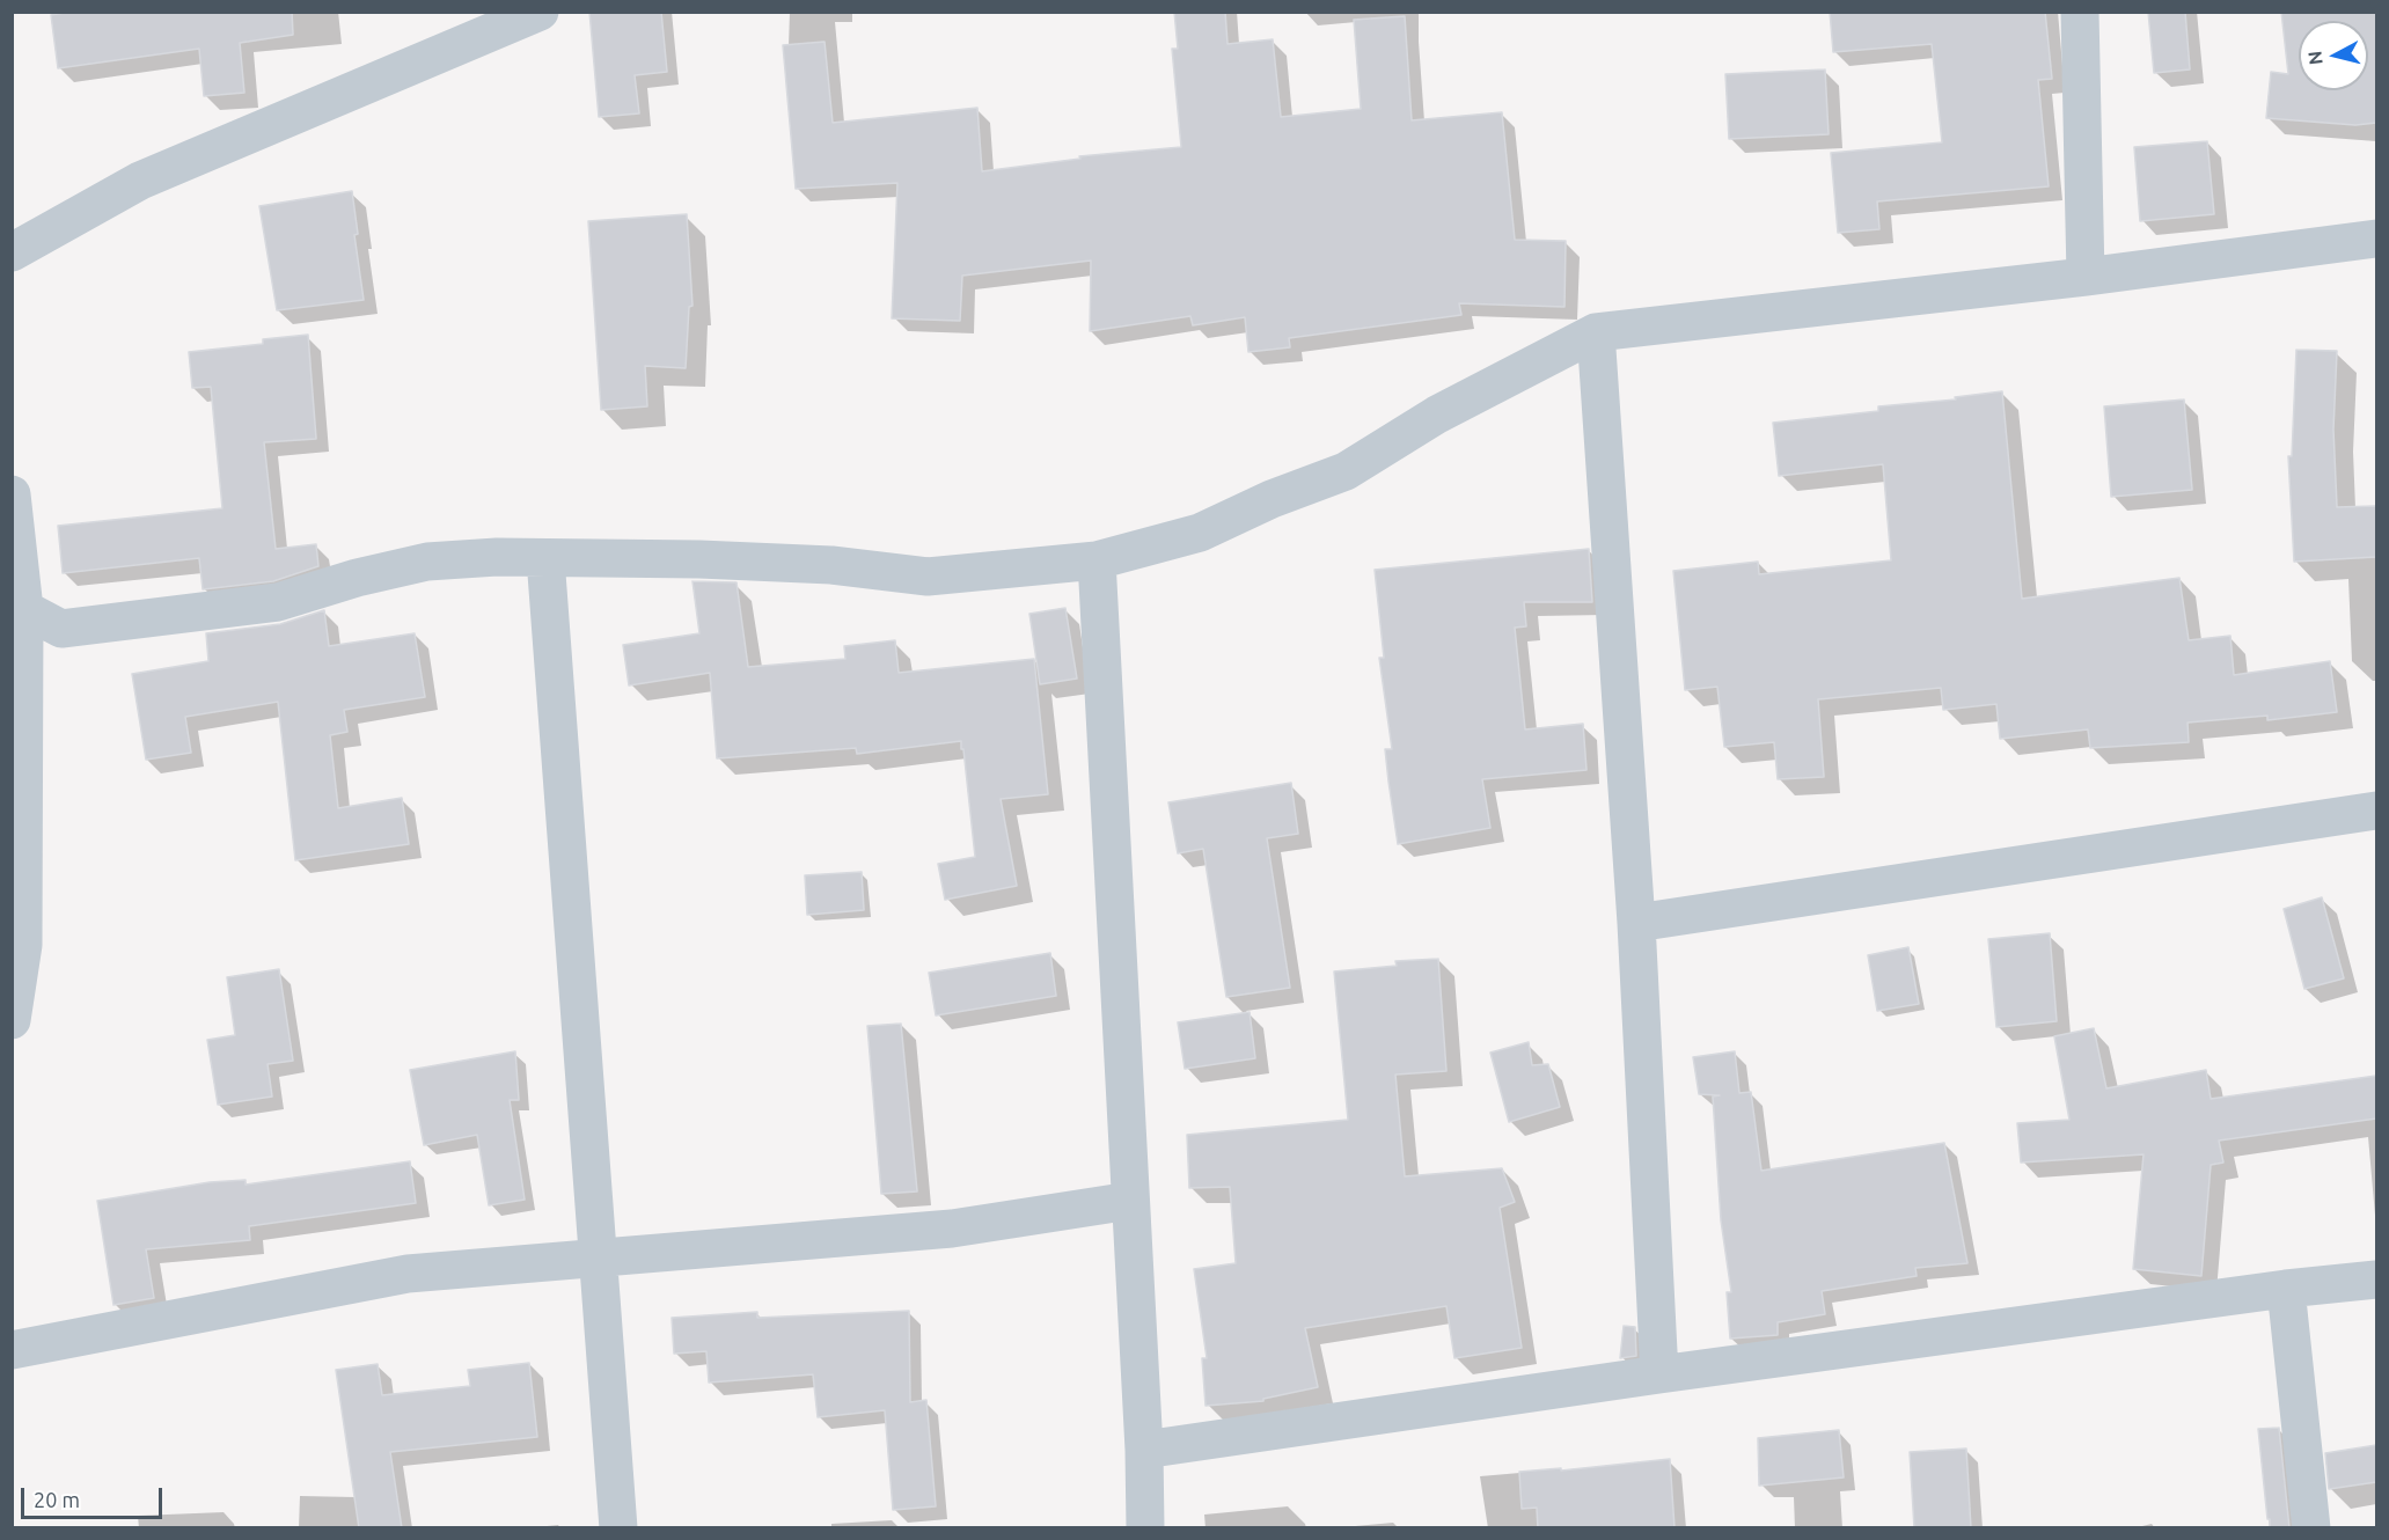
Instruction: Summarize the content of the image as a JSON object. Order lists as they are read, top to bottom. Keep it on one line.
{"scale_bar":"20 m","north":"left"}
